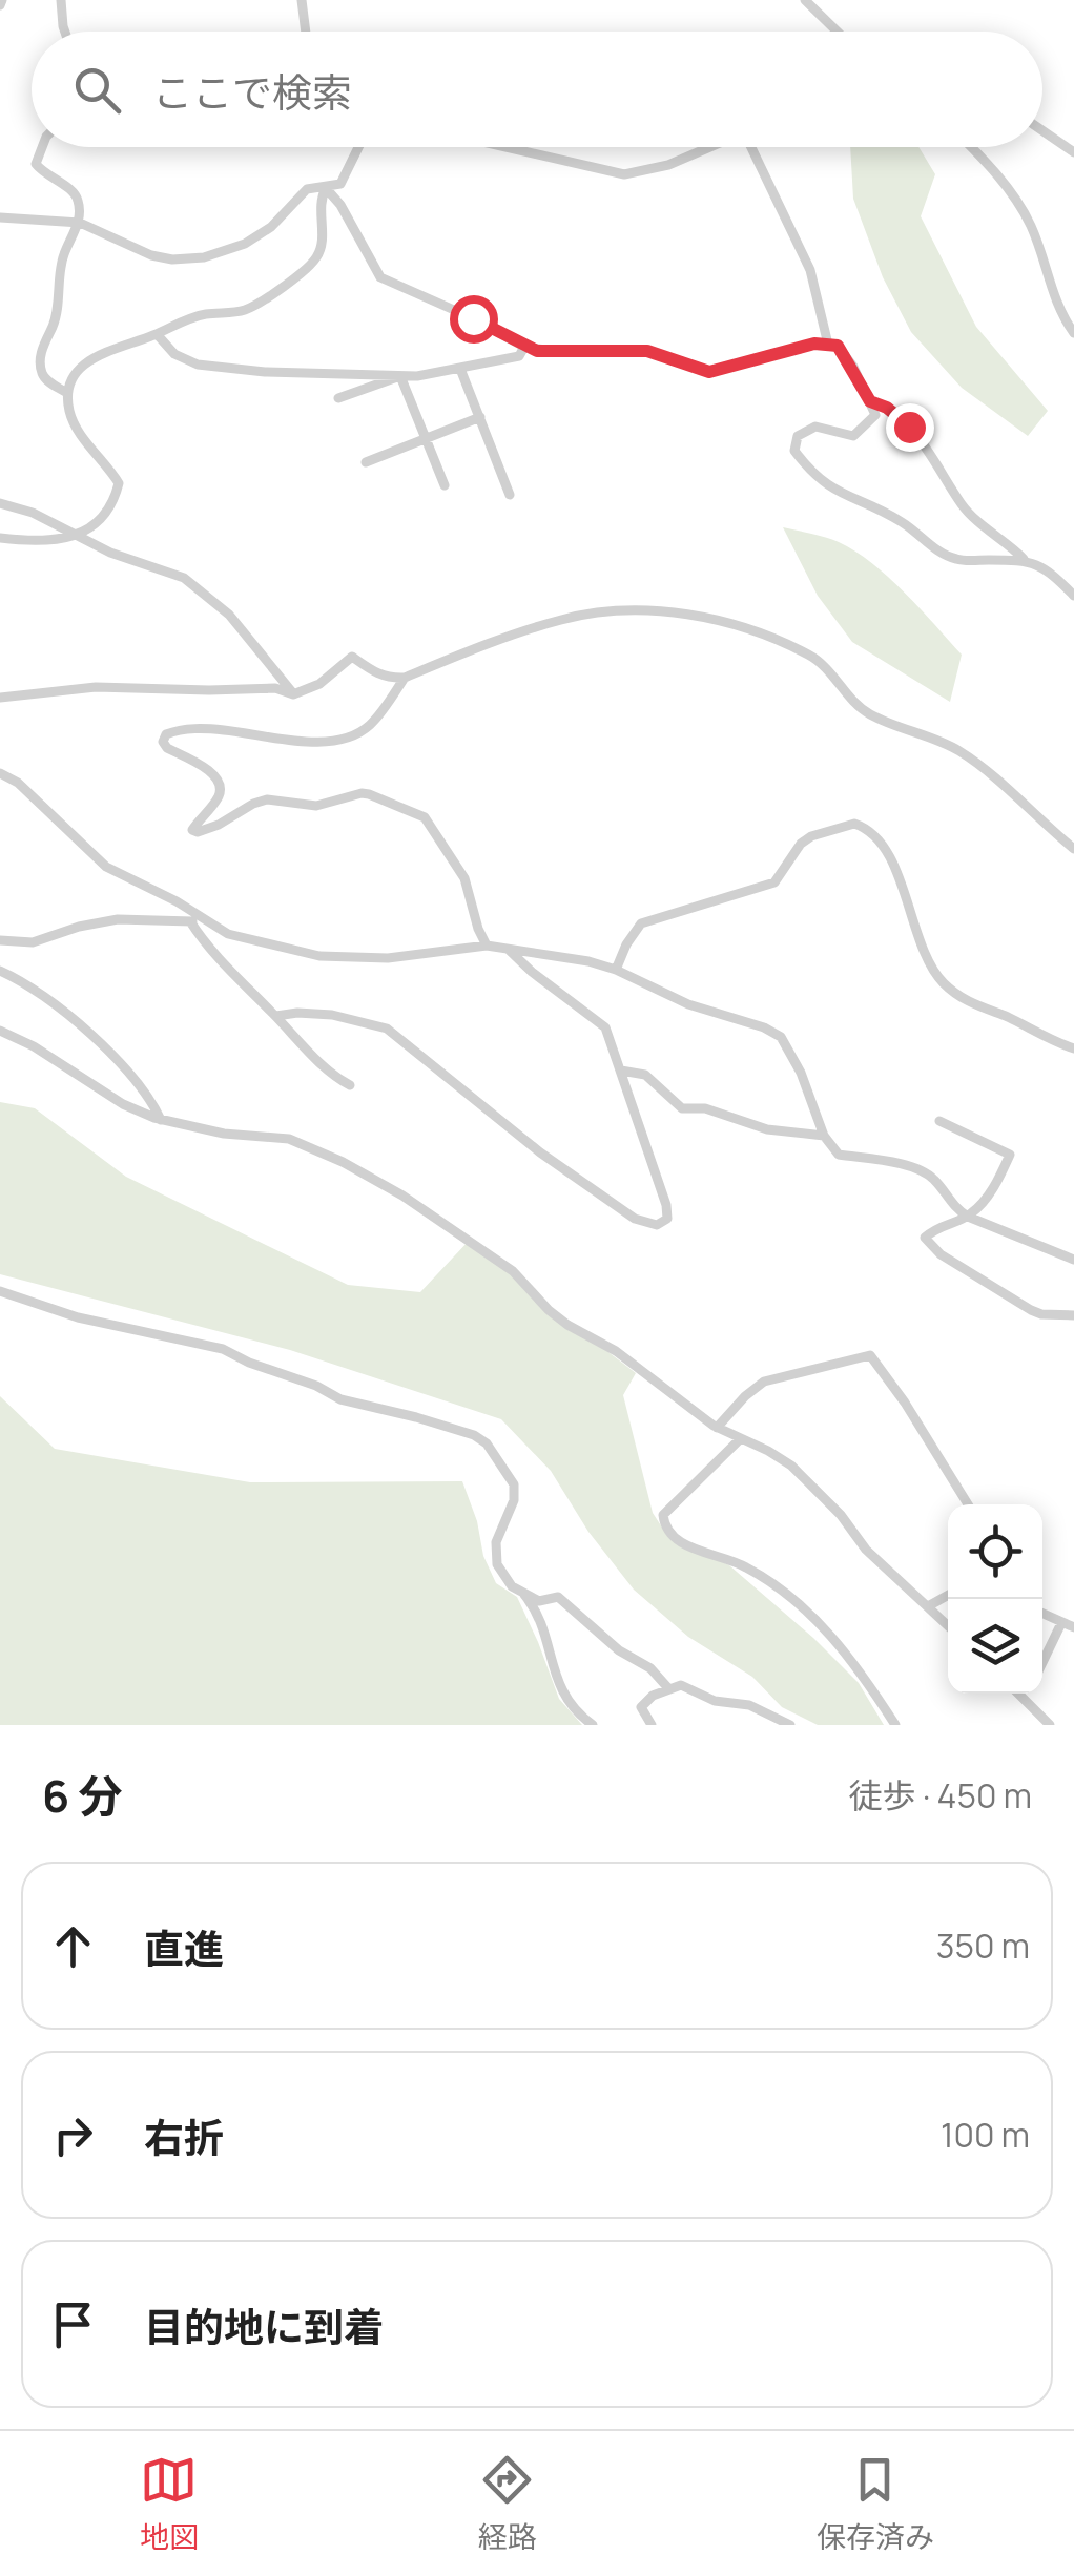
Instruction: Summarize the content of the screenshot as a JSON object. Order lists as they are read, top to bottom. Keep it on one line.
{"page":{"search":"ここで検索","heading":["6 分","徒歩 · 450 m"],"list":[["直進","350 m"],["右折","100 m"],"目的地に到着"],"nav":["地図","経路","保存済み"]}}
